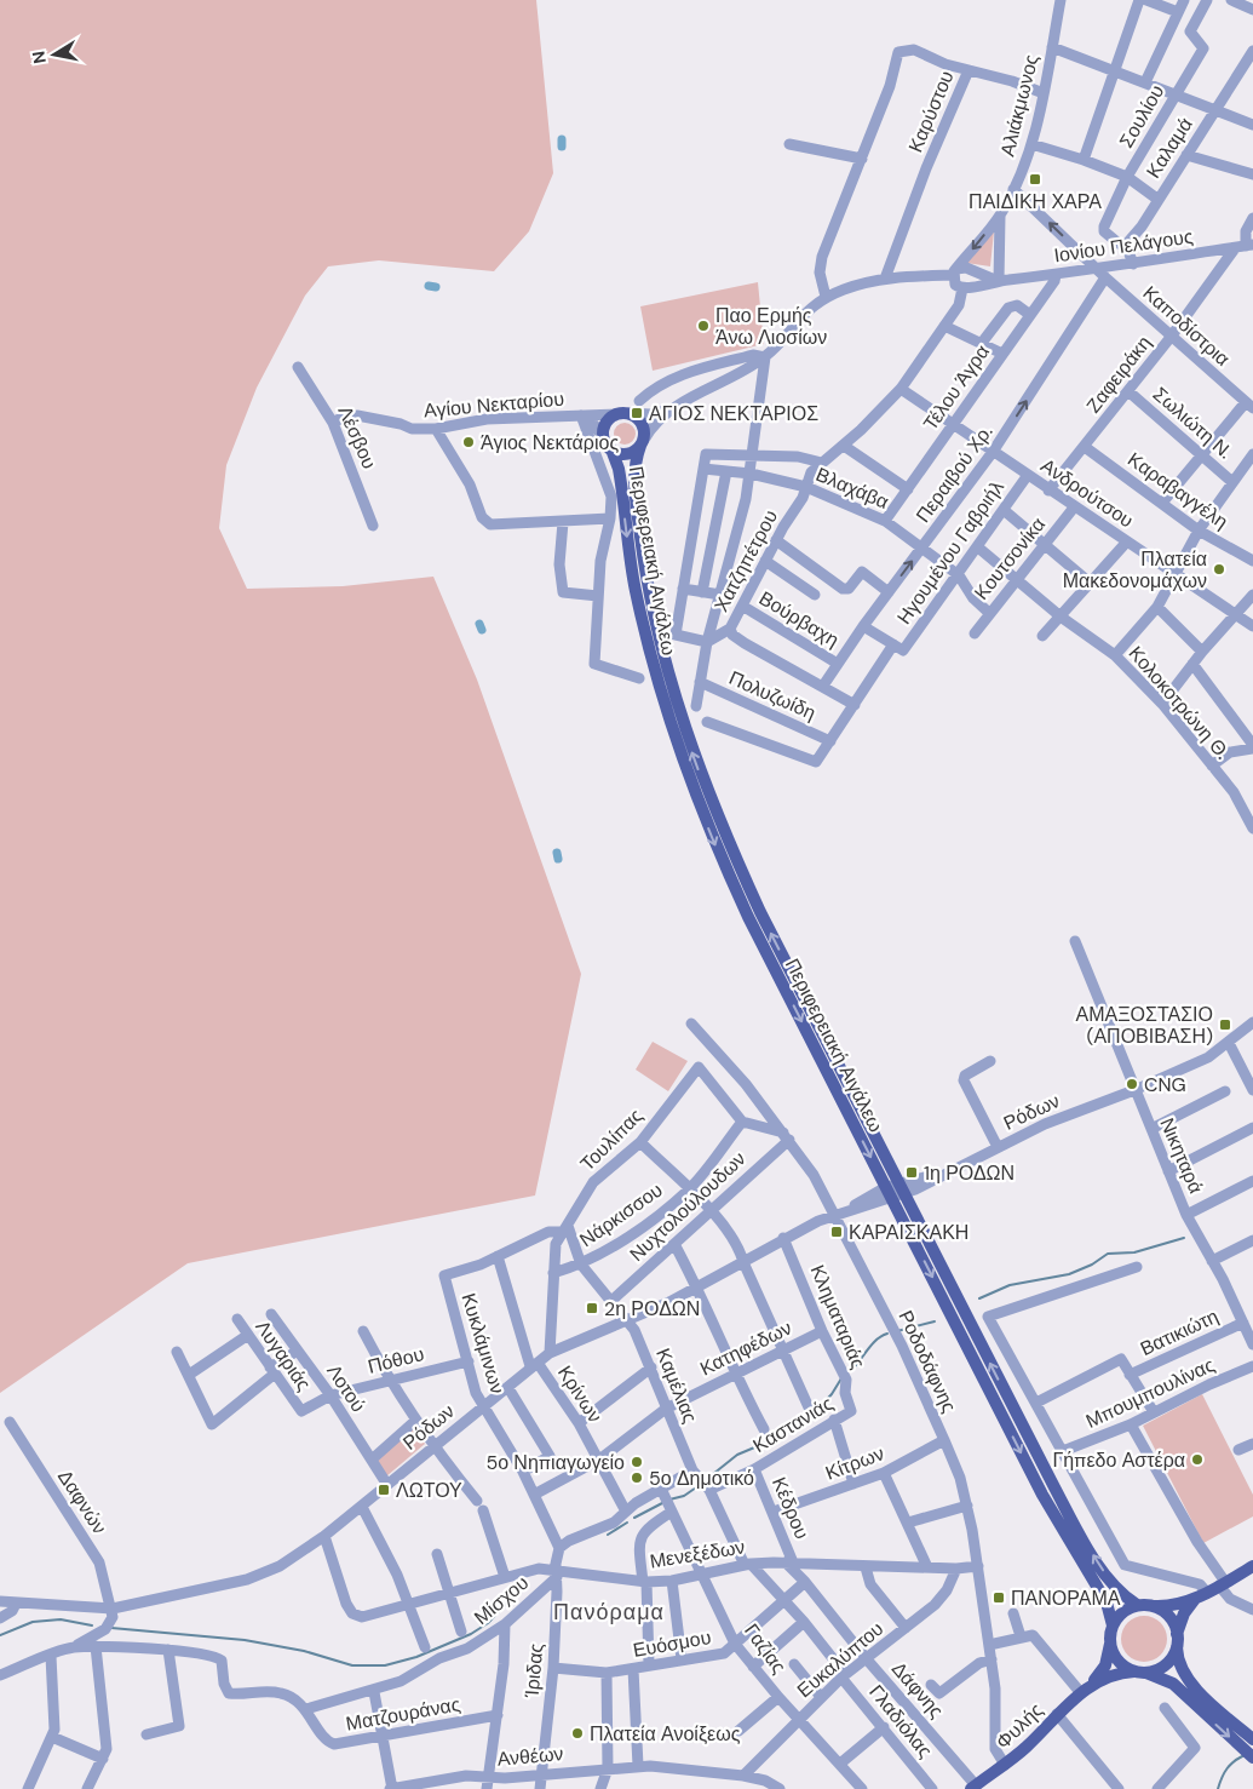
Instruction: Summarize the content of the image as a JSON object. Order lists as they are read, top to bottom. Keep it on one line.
{"streets":{"main road":["Περιφερειακή Αιγάλεω","Φυλής"],"street":["Αλιάκμωνος","Καρύστου","Σουλίου","Καλαμά","Ιονίου Πελάγους","Καποδίστρια","Ζαφειράκη","Τέλου Άγρα","Αγίου Νεκταρίου","Σωλιώτη Ν.","Λέσβου","Περαιβού Χρ.","Βλαχάβα","Καραβαγγέλη","Ανδρούτσου","Ηγουμένου Γαβριήλ","Κουτσονίκα","Χατζηπέτρου","Βούρβαχη","Πολυζωίδη","Κολοκοτρώνη Θ.","Ρόδων","Τουλίπας","Νικηταρά","Νυχτολούλουδων","Νάρκισσου","Κληματαριάς","Βατικιώτη","Κυκλάμινων","Κατηφέδων","Λυγαριάς","Πόθου","Ροδοδάφνης","Καμέλιας","Λοτού","Μπουμπουλίνας","Κρίνων","Καστανιάς","Κίτρων","Δαφνών","Κέδρου","Μενεξέδων","Μίσχου","Ευόσμου","Γαζίας","Ευκαλύπτου","Ίριδας","Δάφνης","Ματζουράνας","Γλαδιόλας","Ανθέων"]},"crossings":[["Αλιάκμωνος","Ιονίου Πελάγους"],["Αλιάκμωνος","Καποδίστρια"],["Σουλίου","Καλαμά"],["Ιονίου Πελάγους","Καποδίστρια"],["Ιονίου Πελάγους","Ζαφειράκη"],["Ιονίου Πελάγους","Τέλου Άγρα"],["Ιονίου Πελάγους","Περαιβού Χρ."],["Καποδίστρια","Ζαφειράκη"],["Καποδίστρια","Περαιβού Χρ."],["Ζαφειράκη","Σωλιώτη Ν."],["Ζαφειράκη","Καραβαγγέλη"],["Ζαφειράκη","Ανδρούτσου"],["Τέλου Άγρα","Βλαχάβα"],["Τέλου Άγρα","Ανδρούτσου"],["Αγίου Νεκταρίου","Λέσβου"],["Αγίου Νεκταρίου","Περιφερειακή Αιγάλεω"],["Περαιβού Χρ.","Βλαχάβα"],["Περαιβού Χρ.","Ανδρούτσου"],["Περαιβού Χρ.","Βούρβαχη"],["Βλαχάβα","Ηγουμένου Γαβριήλ"],["Βλαχάβα","Κουτσονίκα"],["Βλαχάβα","Χατζηπέτρου"],["Ανδρούτσου","Ηγουμένου Γαβριήλ"],["Ανδρούτσου","Κουτσονίκα"],["Ανδρούτσου","Χατζηπέτρου"],["Ηγουμένου Γαβριήλ","Πολυζωίδη"],["Ηγουμένου Γαβριήλ","Κολοκοτρώνη Θ."],["Κουτσονίκα","Κολοκοτρώνη Θ."],["Περιφερειακή Αιγάλεω","Ρόδων"],["Περιφερειακή Αιγάλεω","Φυλής"],["Χατζηπέτρου","Βούρβαχη"],["Ρόδων","Νικηταρά"],["Ρόδων","Κληματαριάς"],["Ρόδων","Κυκλάμινων"],["Ρόδων","Ροδοδάφνης"],["Ρόδων","Καμέλιας"],["Ρόδων","Λοτού"],["Ρόδων","Κρίνων"],["Ρόδων","Δαφνών"],["Ρόδων","Μενεξέδων"],["Τουλίπας","Νάρκισσου"],["Τουλίπας","Καμέλιας"],["Νικηταρά","Βατικιώτη"],["Νυχτολούλουδων","Ροδοδάφνης"],["Νυχτολούλουδων","Καμέλιας"],["Νάρκισσου","Καμέλιας"],["Κληματαριάς","Κατηφέδων"],["Κληματαριάς","Καστανιάς"],["Κυκλάμινων","Κατηφέδων"],["Κυκλάμινων","Πόθου"],["Κυκλάμινων","Κρίνων"],["Κυκλάμινων","Ίριδας"],["Κατηφέδων","Καμέλιας"],["Κατηφέδων","Κρίνων"],["Λυγαριάς","Πόθου"],["Πόθου","Λοτού"],["Ροδοδάφνης","Κίτρων"],["Ροδοδάφνης","Μενεξέδων"],["Ροδοδάφνης","Φυλής"],["Καμέλιας","Καστανιάς"],["Καμέλιας","Μενεξέδων"],["Καμέλιας","Ευόσμου"],["Καμέλιας","Γλαδιόλας"],["Καστανιάς","Κέδρου"],["Κίτρων","Κέδρου"],["Κέδρου","Μενεξέδων"],["Κέδρου","Δάφνης"],["Μενεξέδων","Μίσχου"],["Μενεξέδων","Γαζίας"],["Μενεξέδων","Ευκαλύπτου"],["Μενεξέδων","Ίριδας"],["Μενεξέδων","Δάφνης"],["Μίσχου","Ίριδας"],["Μίσχου","Ματζουράνας"],["Ευόσμου","Γαζίας"],["Ευόσμου","Ίριδας"],["Ευόσμου","Δάφνης"],["Γαζίας","Ευκαλύπτου"],["Ευκαλύπτου","Δάφνης"],["Ευκαλύπτου","Γλαδιόλας"],["Ευκαλύπτου","Ανθέων"],["Ίριδας","Ανθέων"],["Δάφνης","Φυλής"]],"one_way":["Περαιβού Χρ."],"districts":["Πανόραμα"],"places":{"transit":["ΠΑΙΔΙΚΗ ΧΑΡΑ","ΑΓΙΟΣ ΝΕΚΤΑΡΙΟΣ","ΑΜΑΞΟΣΤΑΣΙΟ (ΑΠΟΒΙΒΑΣΗ)","1η ΡΟΔΩΝ","ΚΑΡΑΙΣΚΑΚΗ","2η ΡΟΔΩΝ","ΛΩΤΟΥ","ΠΑΝΟΡΑΜΑ"],"other":["Παο Ερμής Άνω Λιοσίων","Άγιος Νεκτάριος","Πλατεία Μακεδονομάχων","CNG","Γήπεδο Αστέρα","5ο Νηπιαγωγείο","5ο Δημοτικό","Πλατεία Ανοίξεως"]},"north":"left"}
